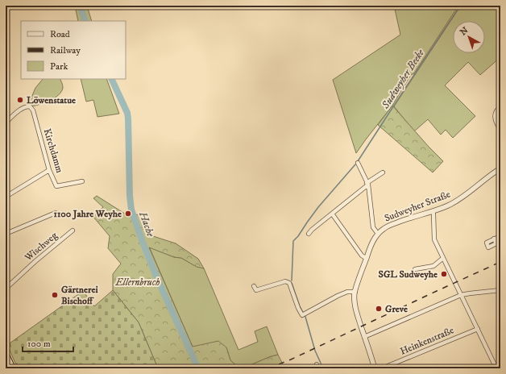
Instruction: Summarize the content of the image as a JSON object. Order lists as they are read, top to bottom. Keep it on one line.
{"streets":{"street":["Kirchdamm","Sudweyher Straße","Wischweg","Heinkenstraße"]},"water":["Sudweyher Beeke","Hache"],"parks":["Ellernbruch"],"places":["Löwenstatue","1100 Jahre Weyhe","SGL Sudweyhe","Gärtnerei Bischoff","Greve"],"legend":["Road","Railway","Park"],"scale_bar":"100 m","north":"top left"}
